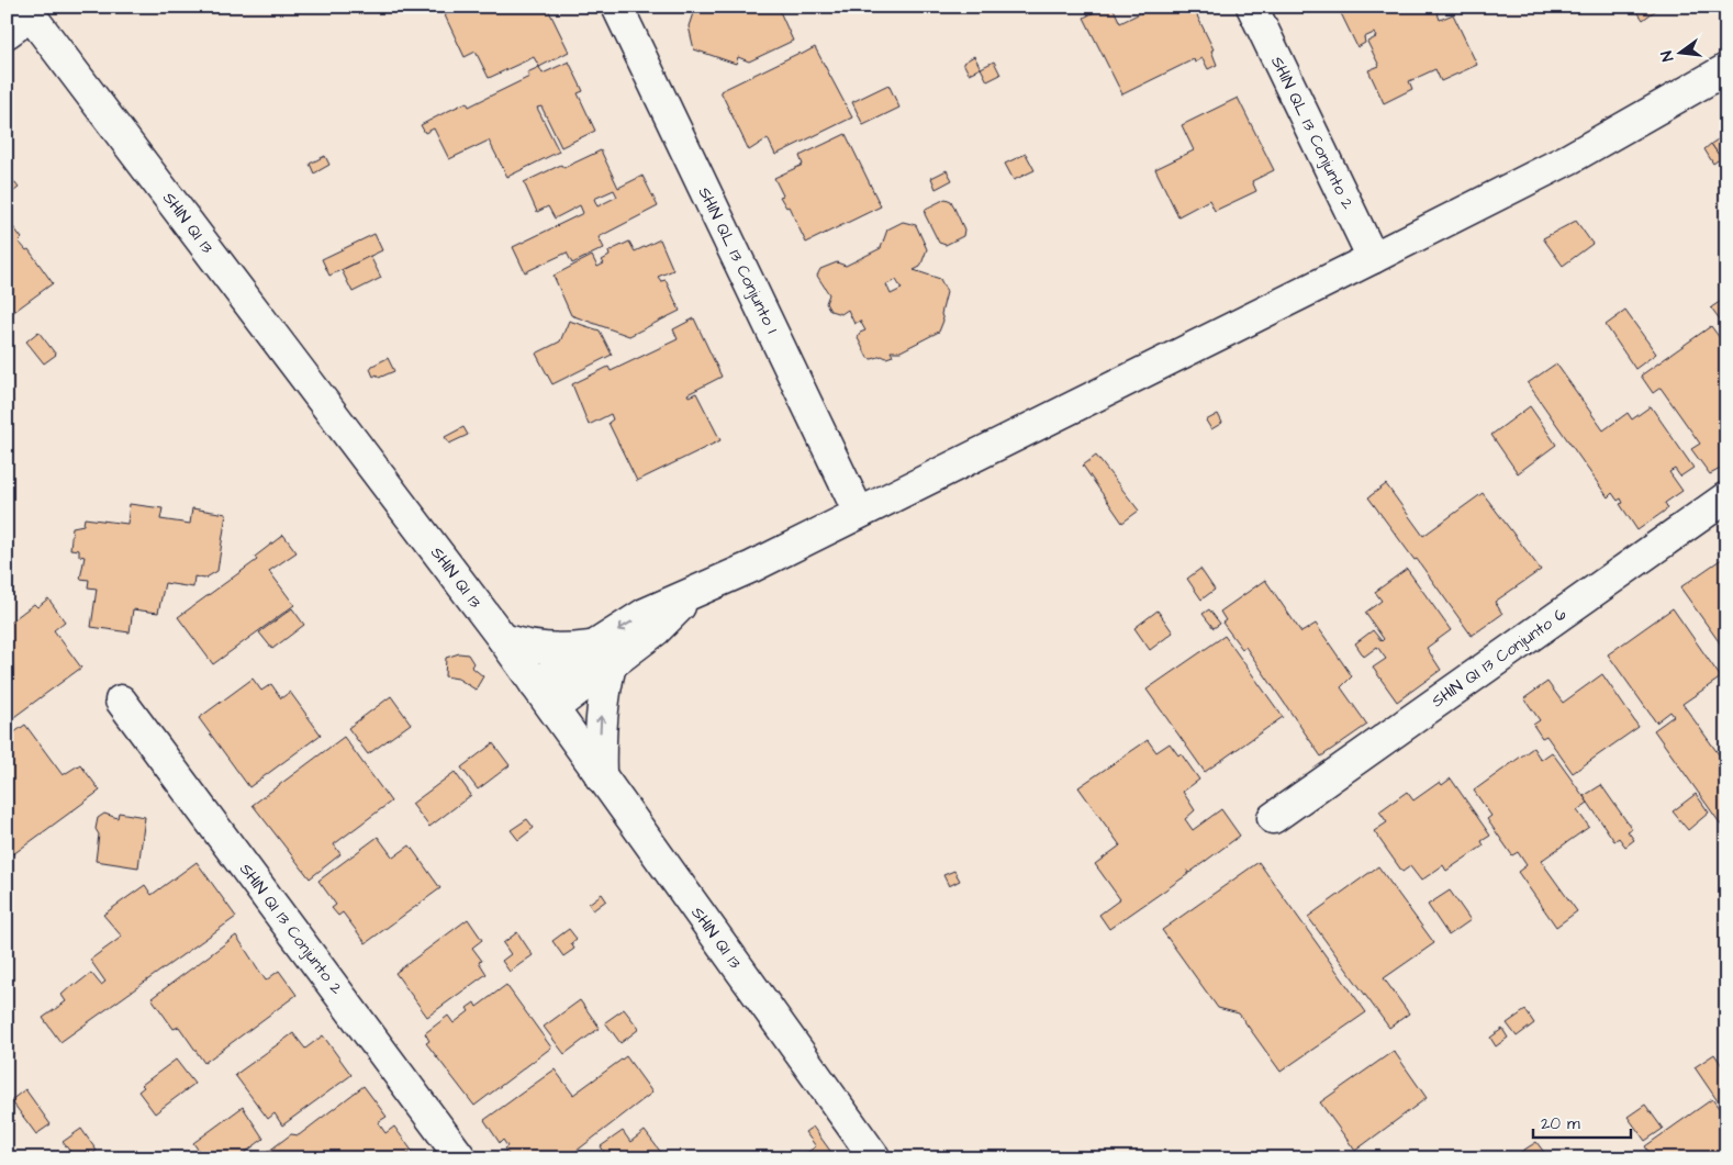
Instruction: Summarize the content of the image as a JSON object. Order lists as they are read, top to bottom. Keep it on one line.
{"streets":{"street":["SHIN QL 13 Conjunto 2","SHIN QI 13","SHIN QL 13 Conjunto 1","SHIN QI 13 Conjunto 6","SHIN QI 13 Conjunto 2"]},"scale_bar":"20 m","north":"left"}
